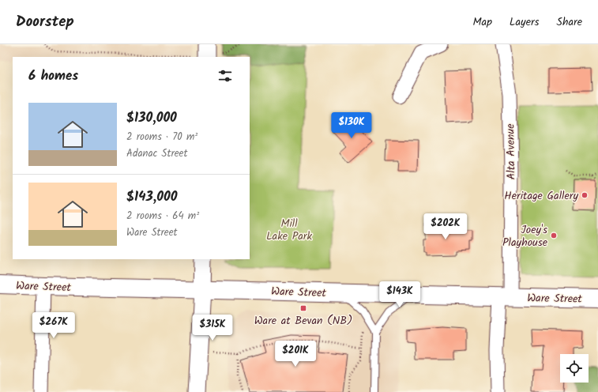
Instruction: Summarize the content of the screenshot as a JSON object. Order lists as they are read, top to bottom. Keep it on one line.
{"streets":{"main road":["Ware Street"],"street":["Alta Avenue"]},"crossings":[["Alta Avenue","Ware Street"]],"parks":["Mill Lake Park"],"places":{"other":["Heritage Gallery","Joey's Playhouse"],"transit":["Ware at Bevan (NB)"]},"page":{"header":"Doorstep","nav":["Map","Layers","Share"],"heading":"6 homes","list":[{"name":"$130,000","note":"2 rooms · 70 m² · Adanac Street"},{"name":"$143,000","note":"2 rooms · 64 m² · Ware Street"}],"price":["$130K","$202K","$143K","$267K","$315K","$201K"]}}
